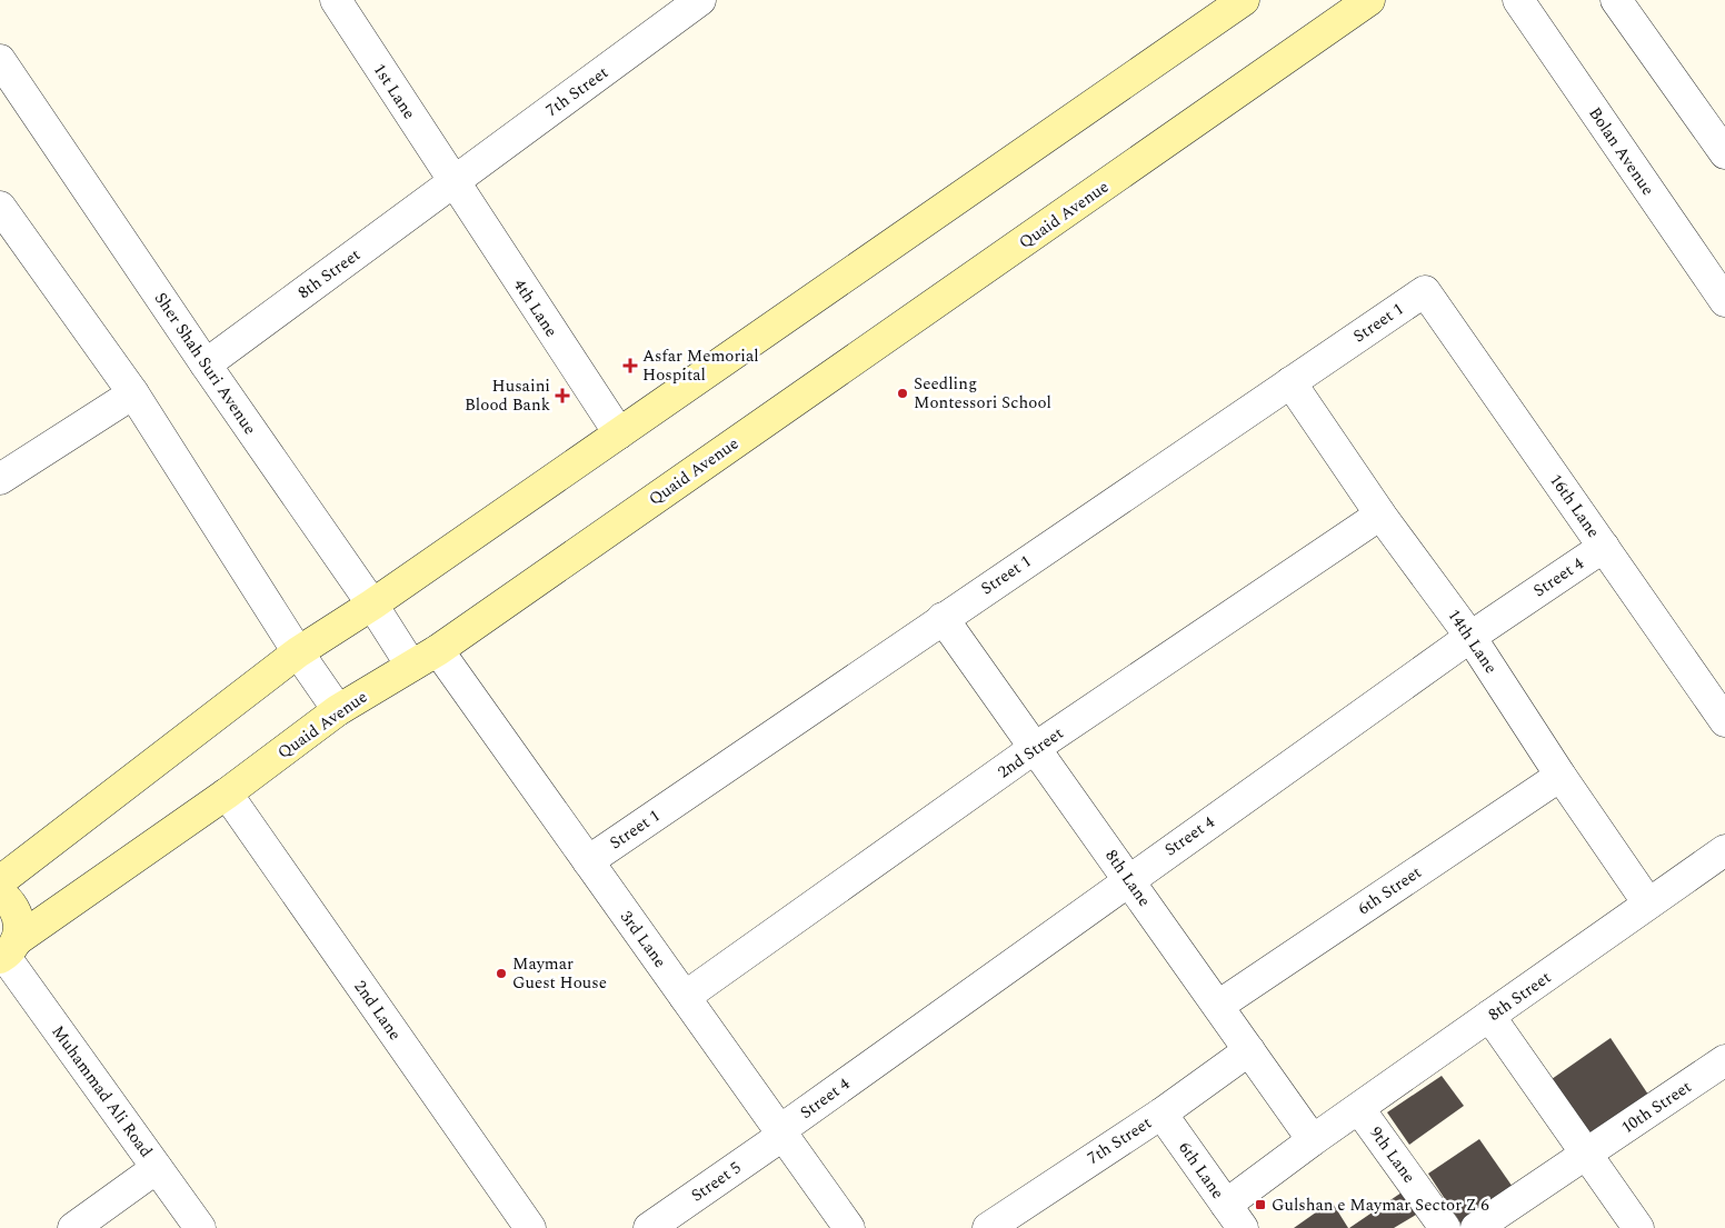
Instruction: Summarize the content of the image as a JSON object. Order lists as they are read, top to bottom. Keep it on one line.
{"streets":{"main road":["Quaid Avenue"],"street":["1st Lane","7th Street","Bolan Avenue","8th Street","4th Lane","Street 1","Sher Shah Suri Avenue","16th Lane","Street 4","14th Lane","2nd Street","8th Lane","6th Street","3rd Lane","2nd Lane","Muhammad Ali Road","10th Street","9th Lane","6th Lane","Street 5"]},"crossings":[["1st Lane","7th Street"],["1st Lane","8th Street"],["1st Lane","4th Lane"],["7th Street","8th Street"],["7th Street","4th Lane"],["7th Street","8th Lane"],["7th Street","6th Lane"],["Quaid Avenue","Sher Shah Suri Avenue"],["Quaid Avenue","3rd Lane"],["Quaid Avenue","2nd Lane"],["Quaid Avenue","Muhammad Ali Road"],["8th Street","4th Lane"],["8th Street","Sher Shah Suri Avenue"],["8th Street","14th Lane"],["8th Street","8th Lane"],["8th Street","9th Lane"],["8th Street","6th Lane"],["Street 1","16th Lane"],["Street 1","14th Lane"],["Street 1","8th Lane"],["Street 1","3rd Lane"],["16th Lane","Street 4"],["Street 4","14th Lane"],["Street 4","8th Lane"],["Street 4","3rd Lane"],["Street 4","Street 5"],["14th Lane","2nd Street"],["14th Lane","6th Street"],["2nd Street","8th Lane"],["2nd Street","3rd Lane"],["8th Lane","6th Street"],["3rd Lane","Street 5"]],"places":{"health":["Asfar Memorial Hospital","Husaini Blood Bank"],"other":["Seedling Montessori School","Maymar Guest House"],"transit":["Gulshan e Maymar Sector Z 6"]}}
